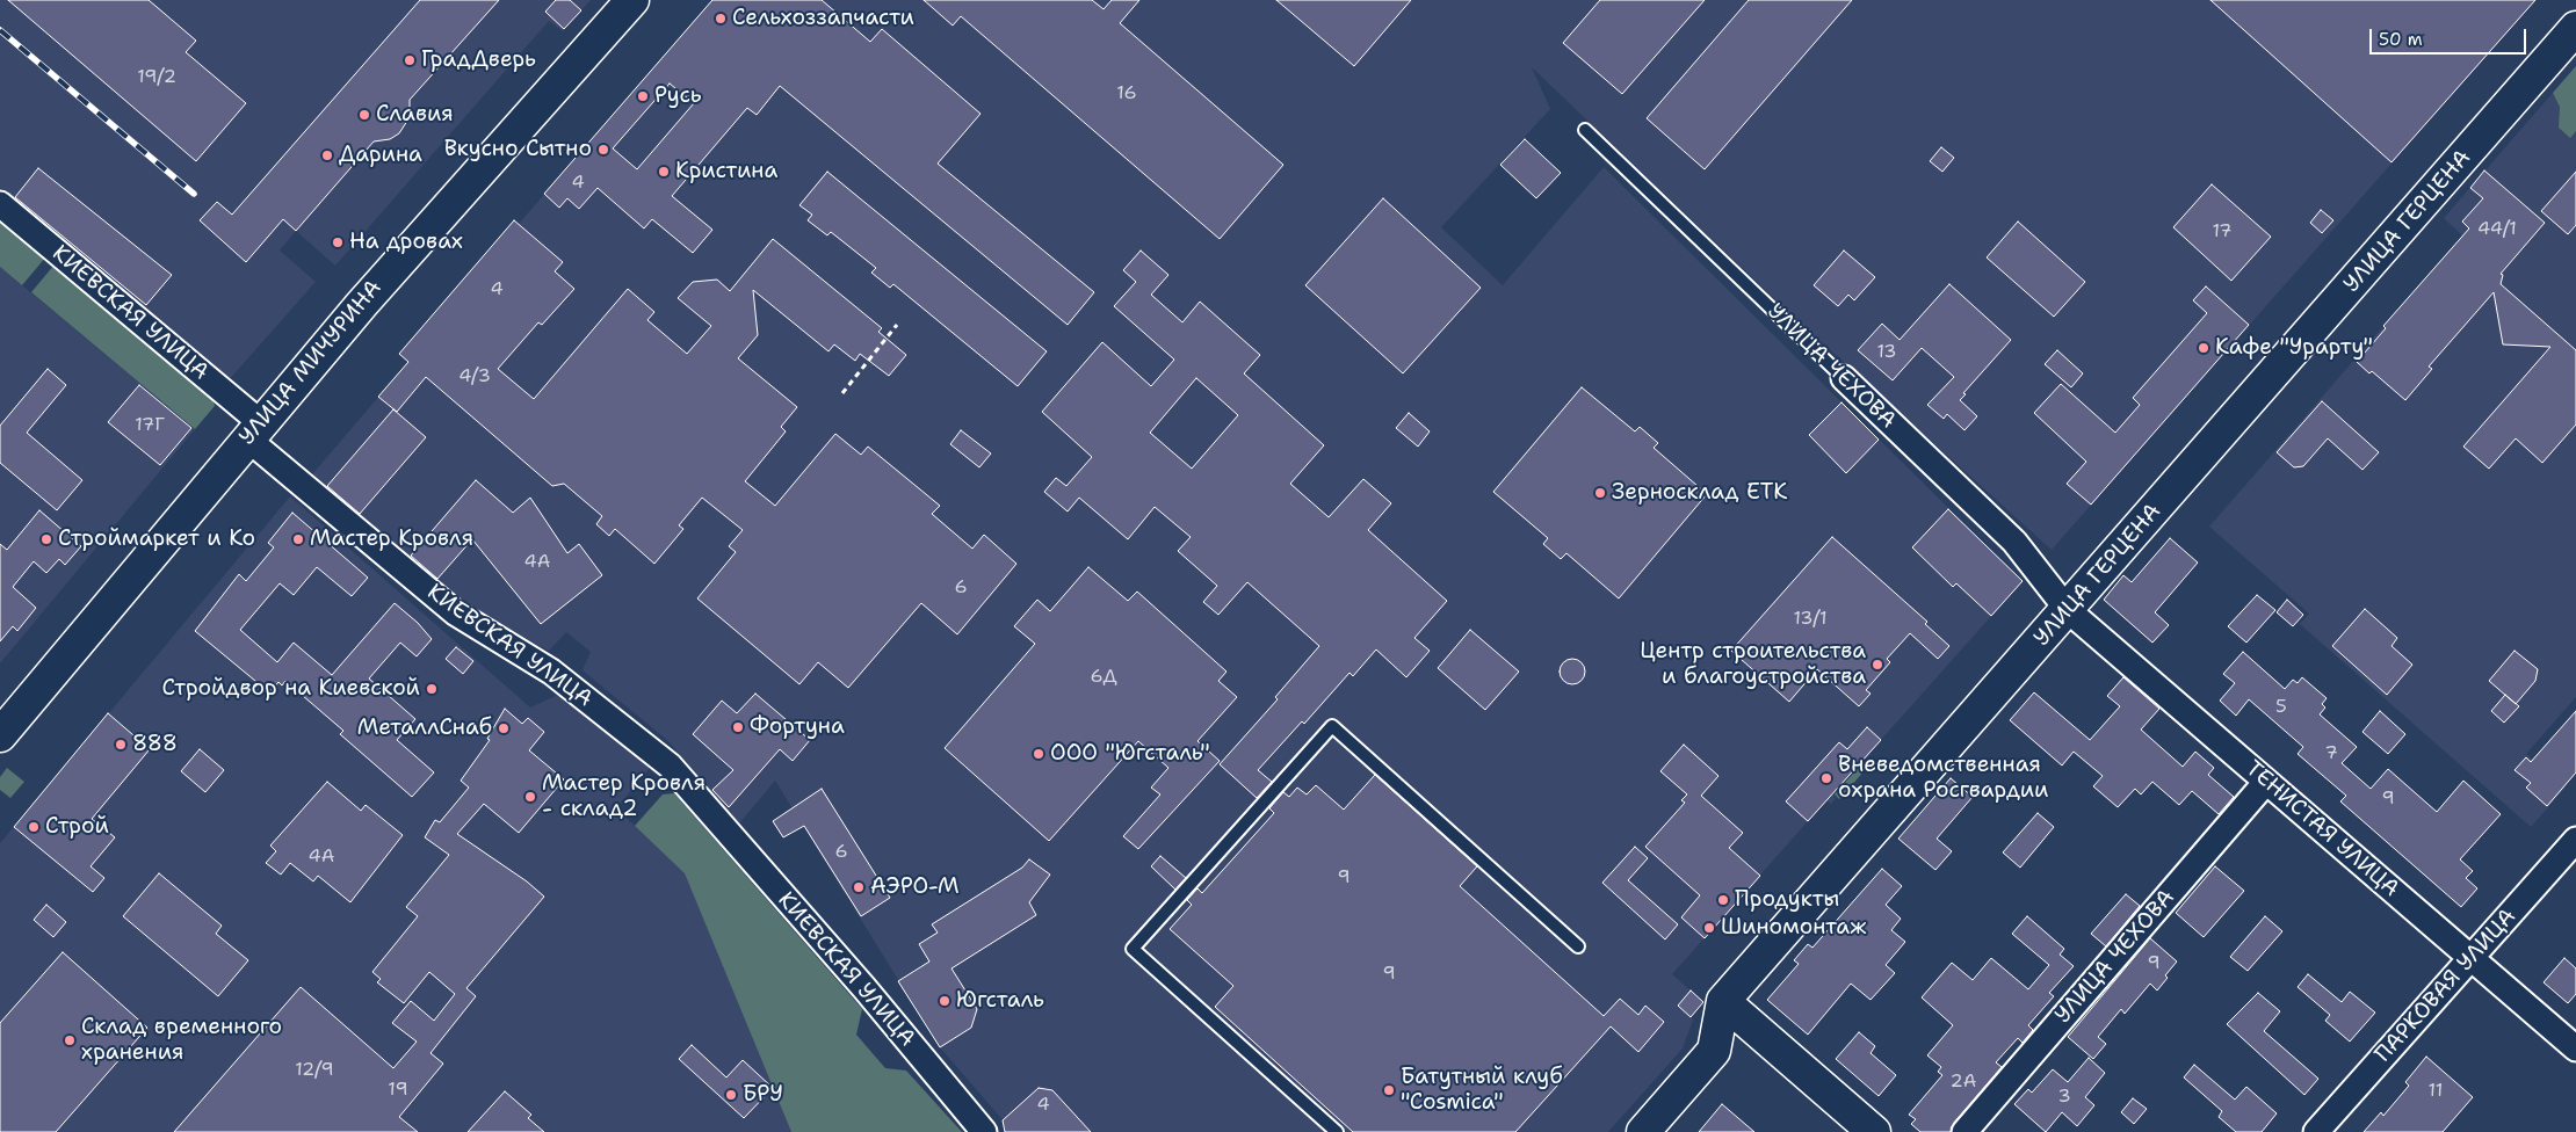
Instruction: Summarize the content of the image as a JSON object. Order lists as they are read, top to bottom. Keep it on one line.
{"streets":{"street":["УЛИЦА ГЕРЦЕНА","КИЕВСКАЯ УЛИЦА","УЛИЦА МИЧУРИНА","УЛИЦА ЧЕХОВА","ТЕНИСТАЯ УЛИЦА","ПАРКОВАЯ УЛИЦА"]},"crossings":[["УЛИЦА ГЕРЦЕНА","УЛИЦА ЧЕХОВА"],["УЛИЦА ГЕРЦЕНА","ТЕНИСТАЯ УЛИЦА"],["КИЕВСКАЯ УЛИЦА","УЛИЦА МИЧУРИНА"],["УЛИЦА ЧЕХОВА","ТЕНИСТАЯ УЛИЦА"],["ТЕНИСТАЯ УЛИЦА","ПАРКОВАЯ УЛИЦА"]],"places":["Сельхоззапчасти","ГрадДверь","Русь","Славия","Вкусно Сытно","Дарина","Кристина","На дровах","Кафе \"Урарту\"","Зерносклад ЕТК","Строймаркет и Ко","Мастер Кровля","Центр строительства и благоустройства","Стройдвор на Киевской","Фортуна","МеталлСнаб","888","ООО \"Югсталь\"","Вневедомственная охрана Росгвардии","Мастер Кровля - склад2","Строй","АЭРО-М","Продукты","Шиномонтаж","Югсталь","Склад временного хранения","Батутный клуб \"Cosmica\"","БРУ"],"house_numbers":["19/2","16","4","44/1","17","4","13","4/3","17Г","4А","6","13/1","6Д","5","7","9","6","4А","9","9","9","12/9","2А","19","11","3","4"],"scale_bar":"50 m"}
